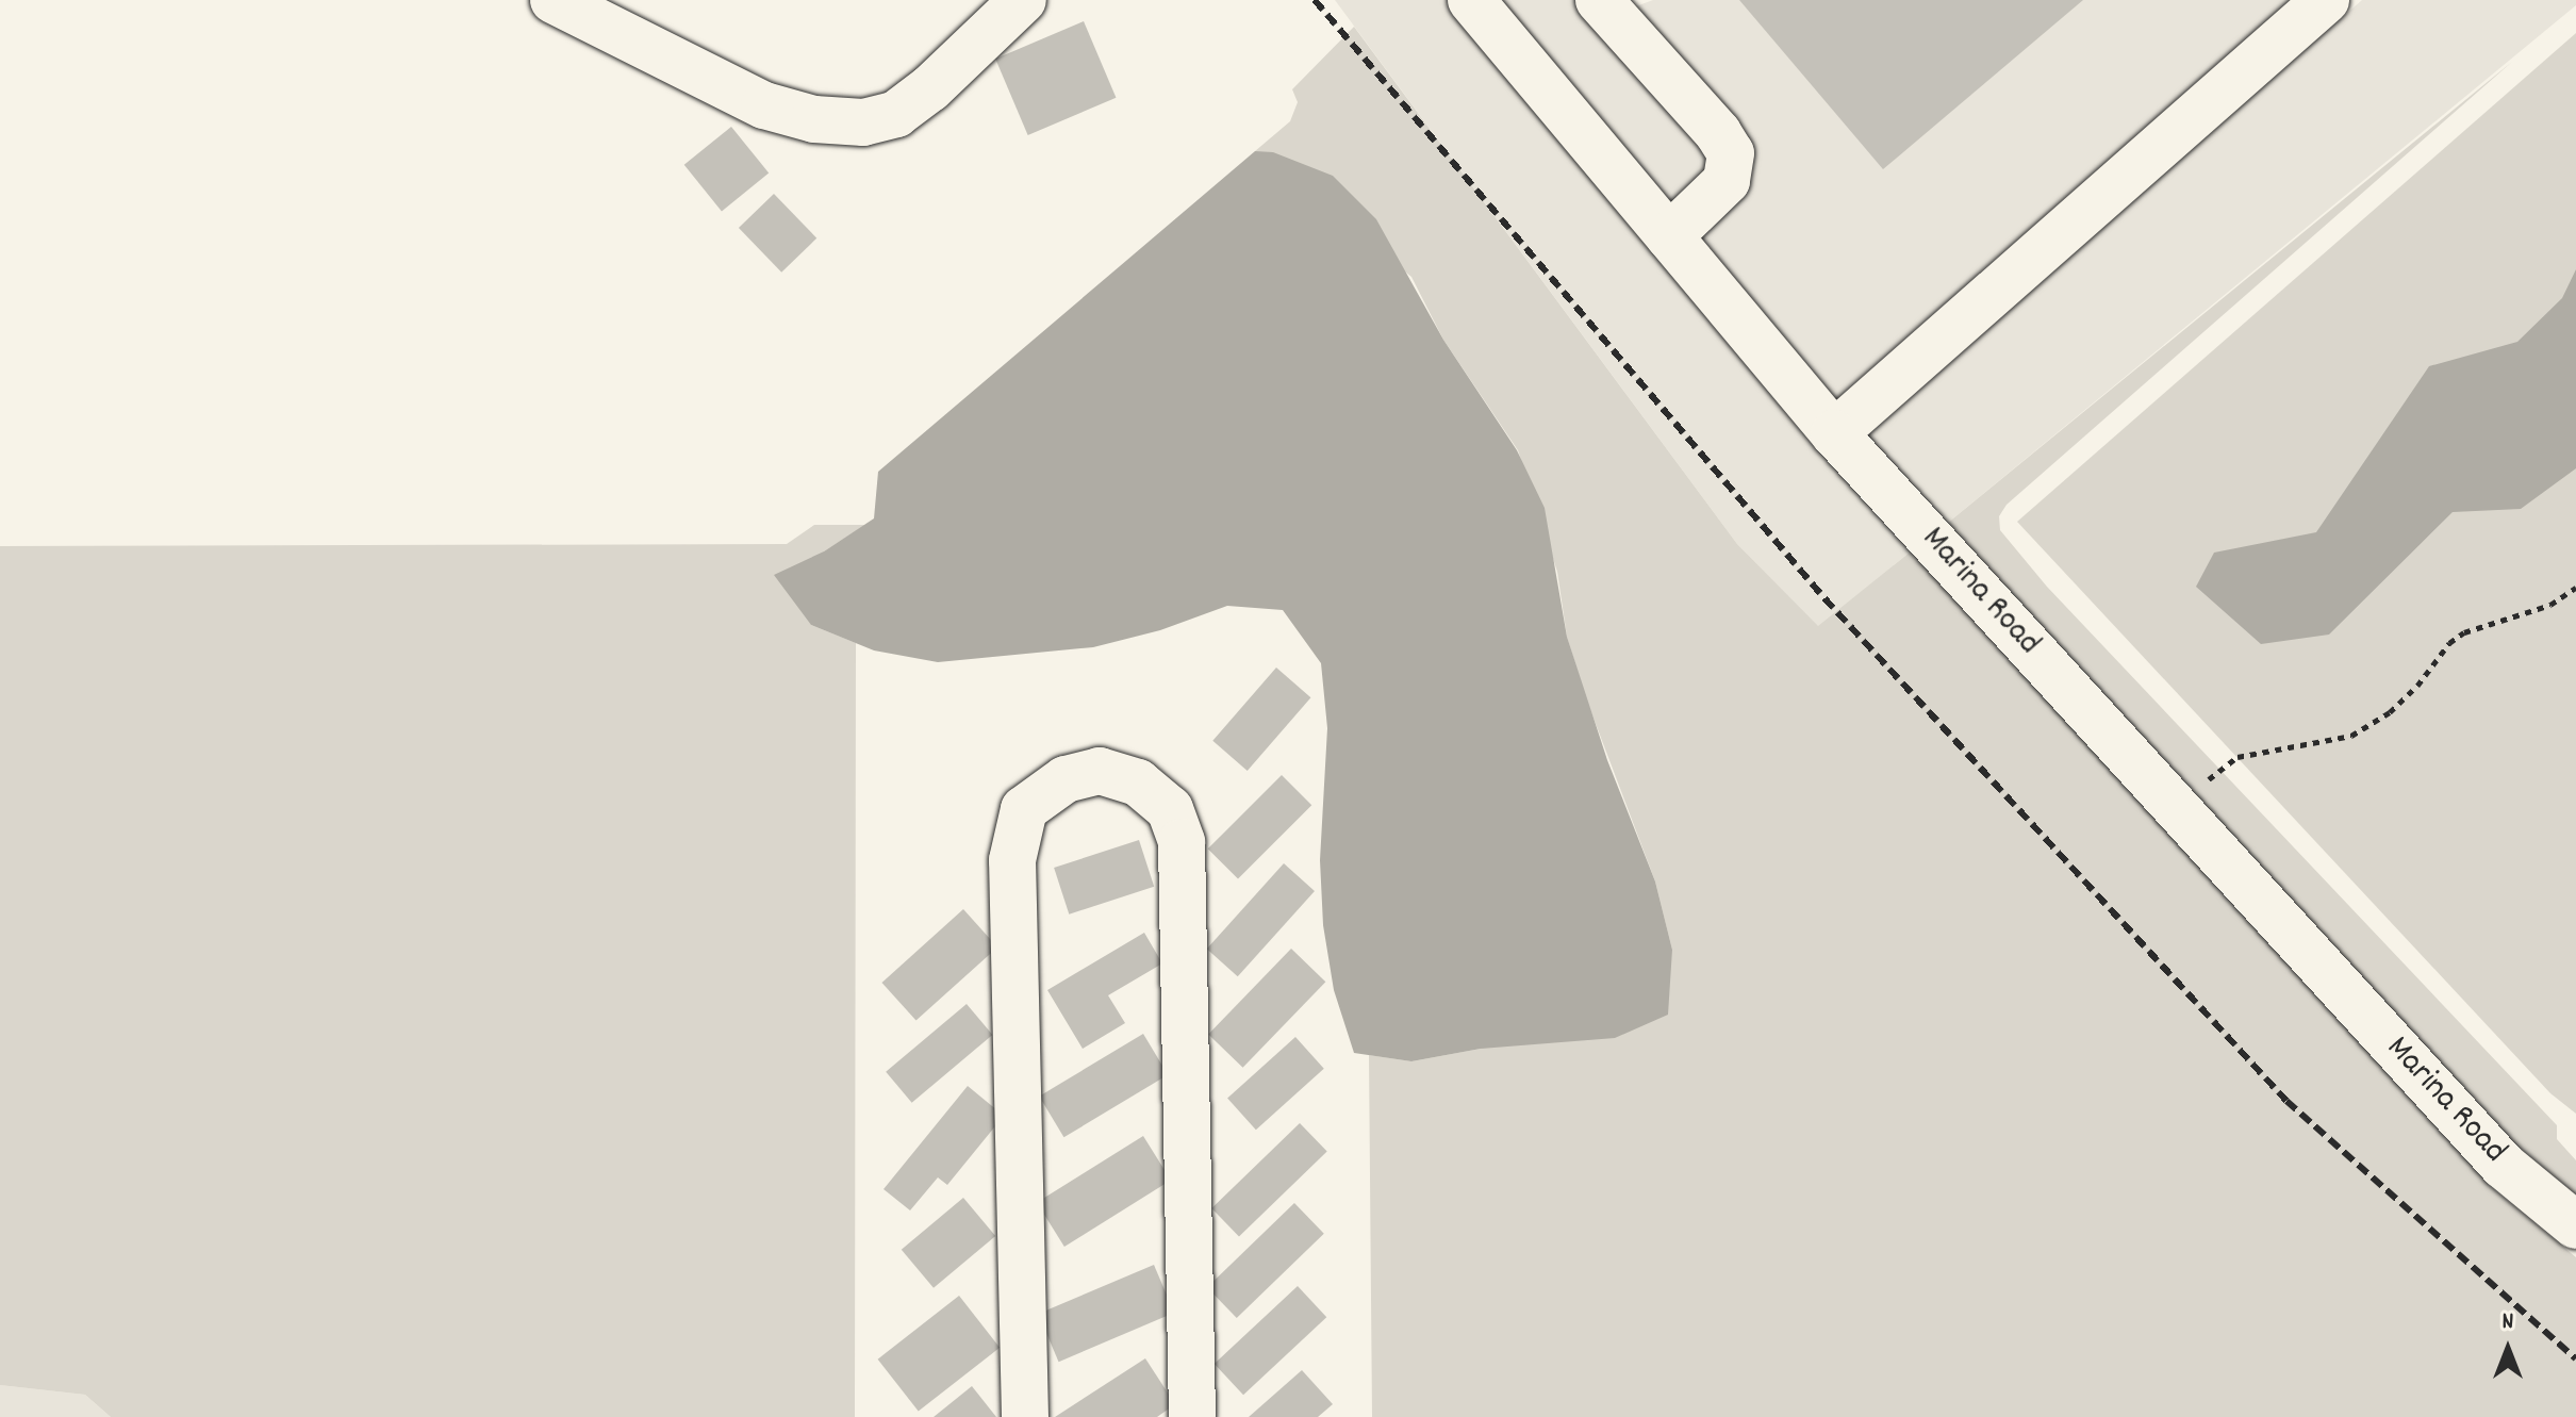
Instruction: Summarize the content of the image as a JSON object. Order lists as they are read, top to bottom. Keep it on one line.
{"streets":{"street":["Marina Road"]},"north":"top"}
